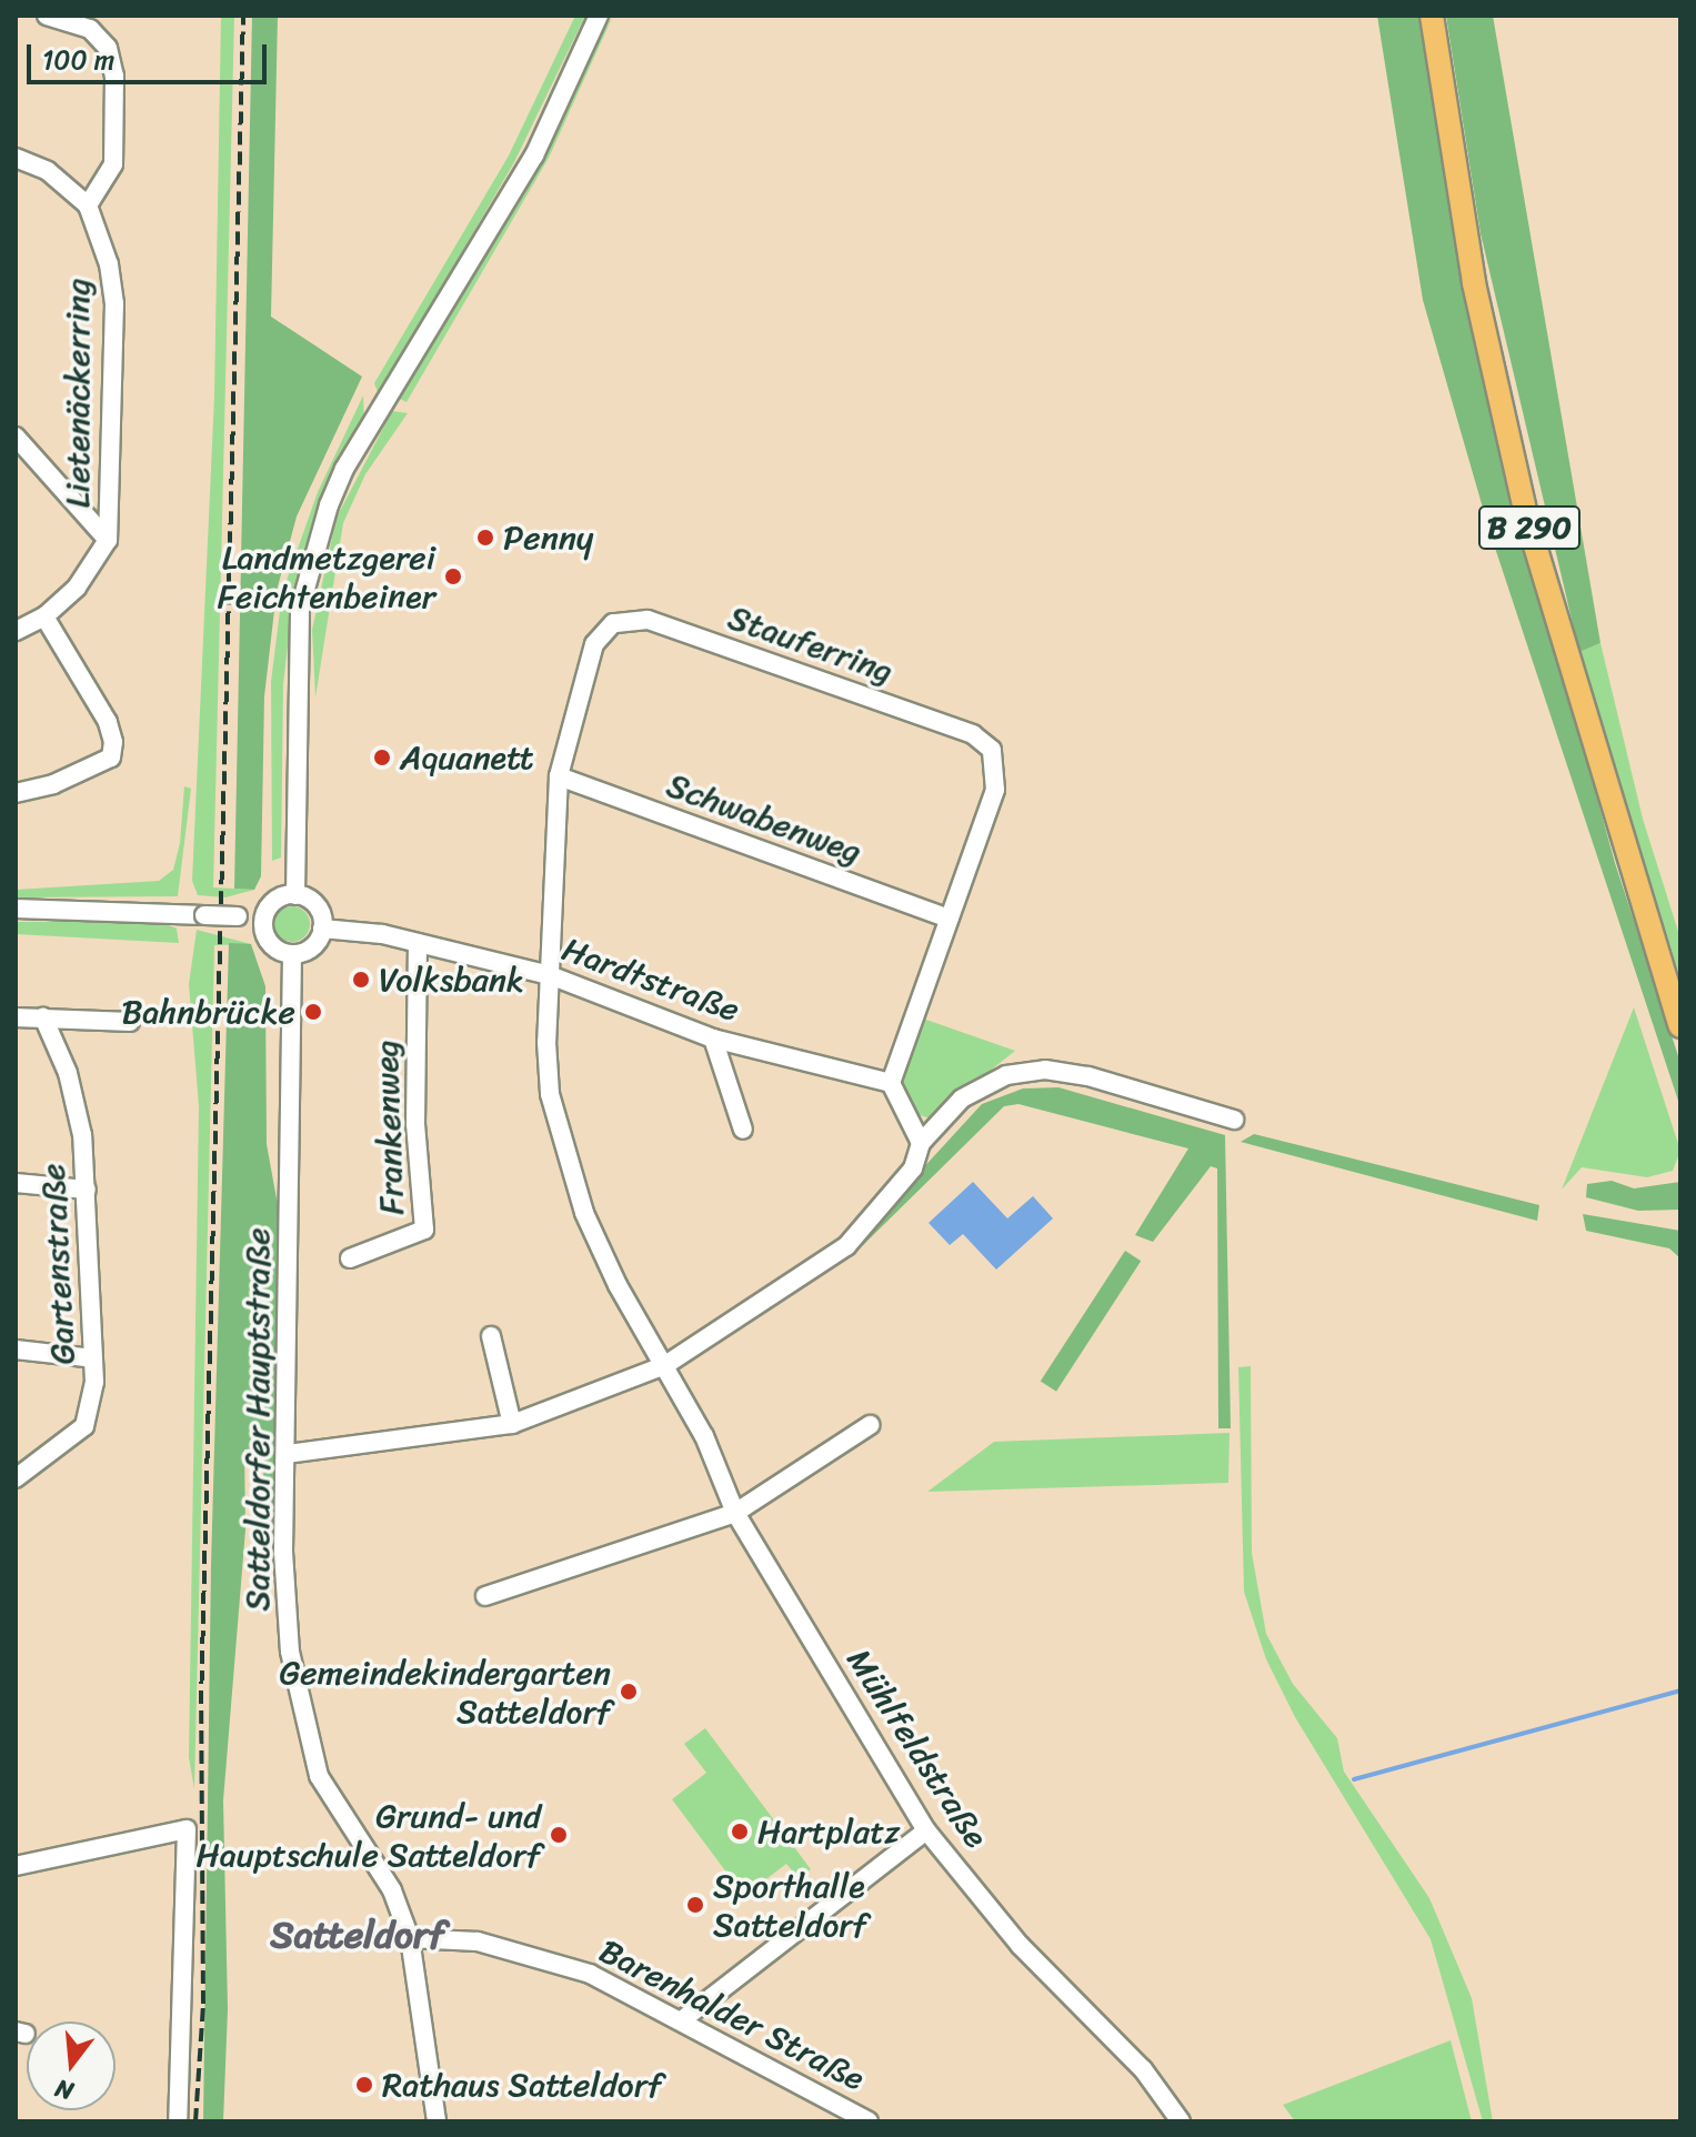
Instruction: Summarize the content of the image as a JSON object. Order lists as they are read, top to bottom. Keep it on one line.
{"streets":{"main road":["B 290"],"street":["Lietenäckerring","Stauferring","Schwabenweg","Hardtstraße","Frankenweg","Gartenstraße","Satteldorfer Hauptstraße","Mühlfeldstraße","Barenhalder Straße"]},"crossings":[["Stauferring","Schwabenweg"],["Stauferring","Hardtstraße"],["Stauferring","Mühlfeldstraße"],["Hardtstraße","Frankenweg"],["Hardtstraße","Satteldorfer Hauptstraße"],["Satteldorfer Hauptstraße","Barenhalder Straße"]],"districts":["Satteldorf"],"places":["Penny","Landmetzgerei Feichtenbeiner","Aquanett","Volksbank","Bahnbrücke","Gemeindekindergarten Satteldorf","Hartplatz","Grund- und Hauptschule Satteldorf","Sporthalle Satteldorf","Rathaus Satteldorf"],"scale_bar":"100 m","north":"bottom"}
